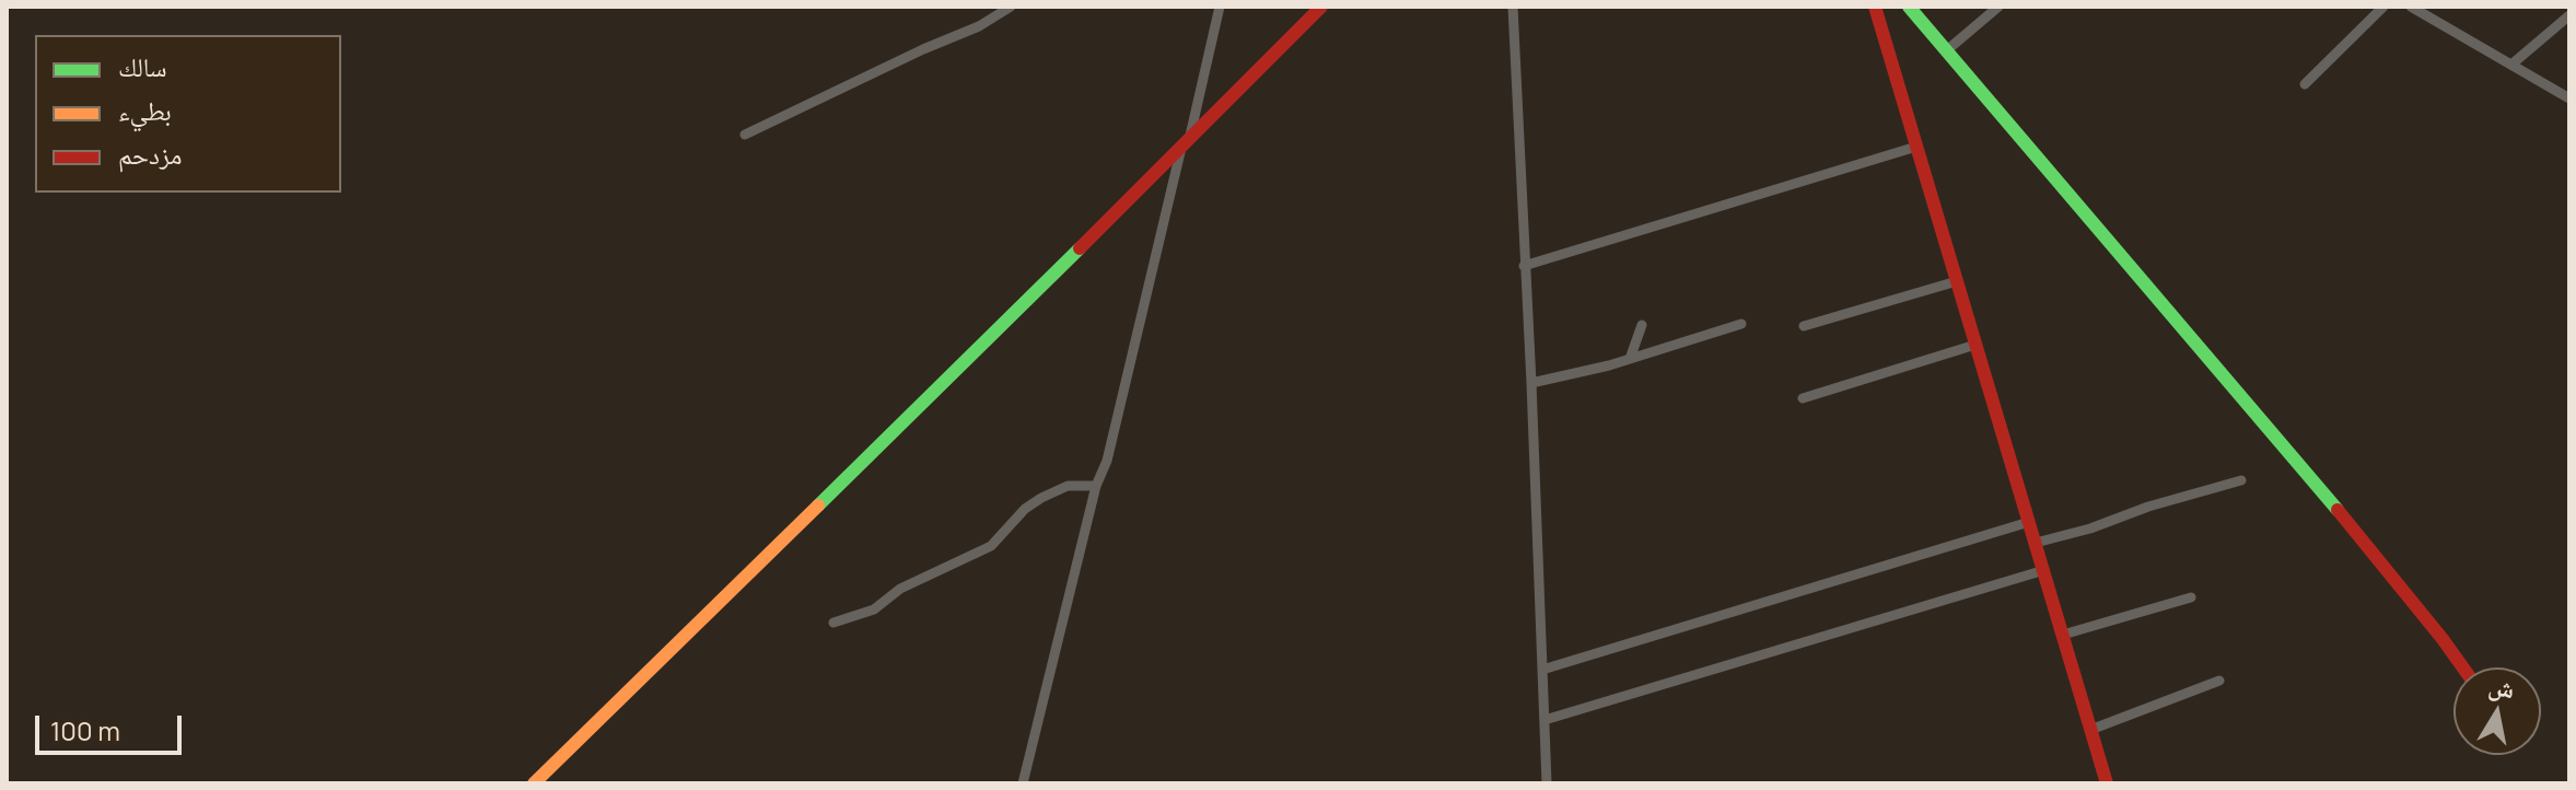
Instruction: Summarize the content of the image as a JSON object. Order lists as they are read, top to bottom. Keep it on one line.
{"legend":["سالك","بطيء","مزدحم"],"scale_bar":"100 m","north":"top"}
